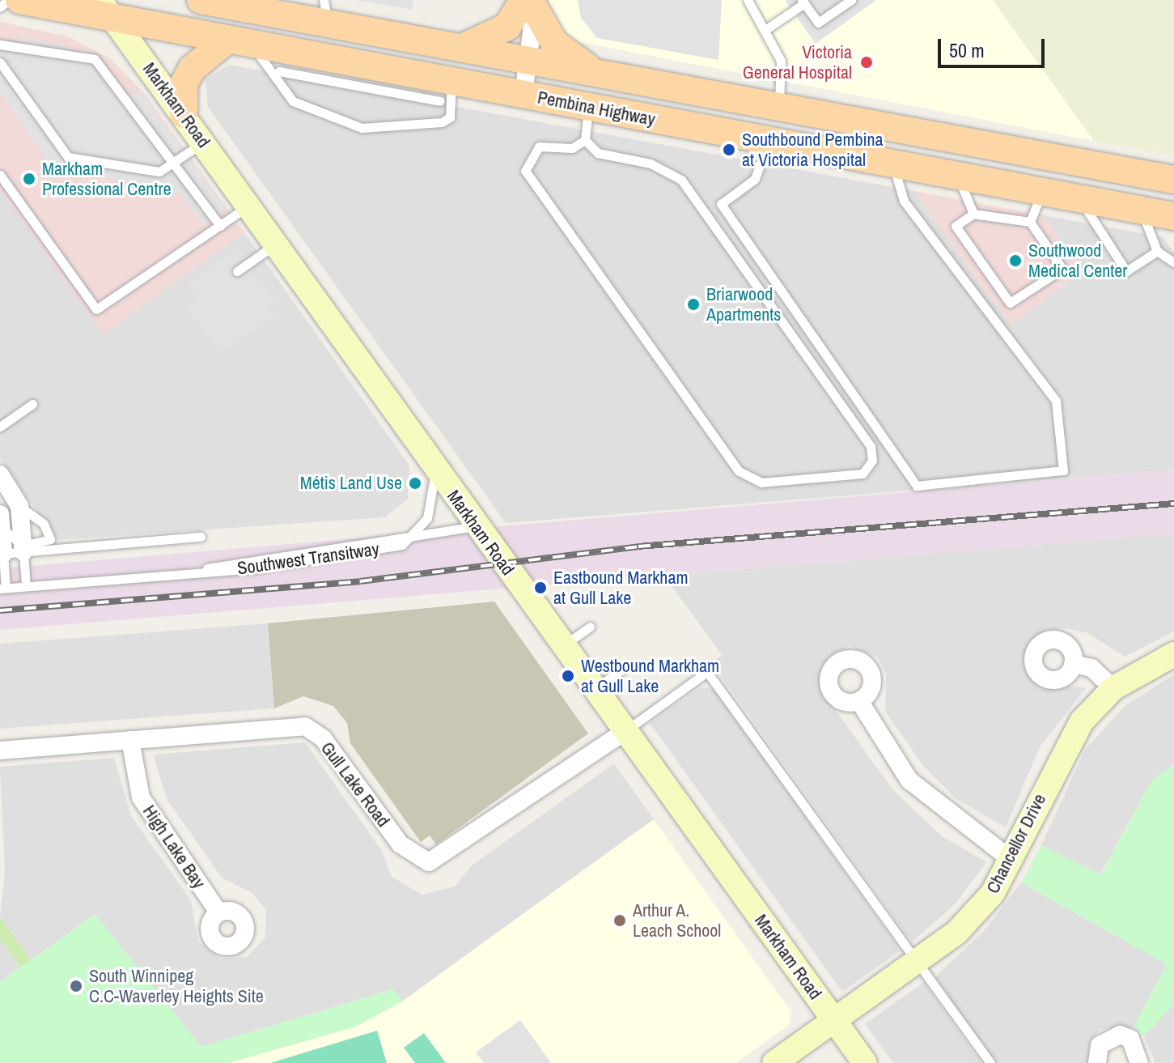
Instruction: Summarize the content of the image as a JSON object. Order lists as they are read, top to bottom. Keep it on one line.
{"streets":{"main road":["Pembina Highway"],"street":["Markham Road","Gull Lake Road","Chancellor Drive","High Lake Bay"],"lane":["Southwest Transitway"]},"crossings":[["Markham Road","Pembina Highway"],["Markham Road","Southwest Transitway"],["Markham Road","Gull Lake Road"],["Markham Road","Chancellor Drive"],["Gull Lake Road","High Lake Bay"]],"places":["Victoria General Hospital","Southbound Pembina at Victoria Hospital","Markham Professional Centre","Southwood Medical Center","Briarwood Apartments","Métis Land Use","Eastbound Markham at Gull Lake","Westbound Markham at Gull Lake","Arthur A. Leach School","South Winnipeg C.C-Waverley Heights Site"],"scale_bar":"50 m"}
